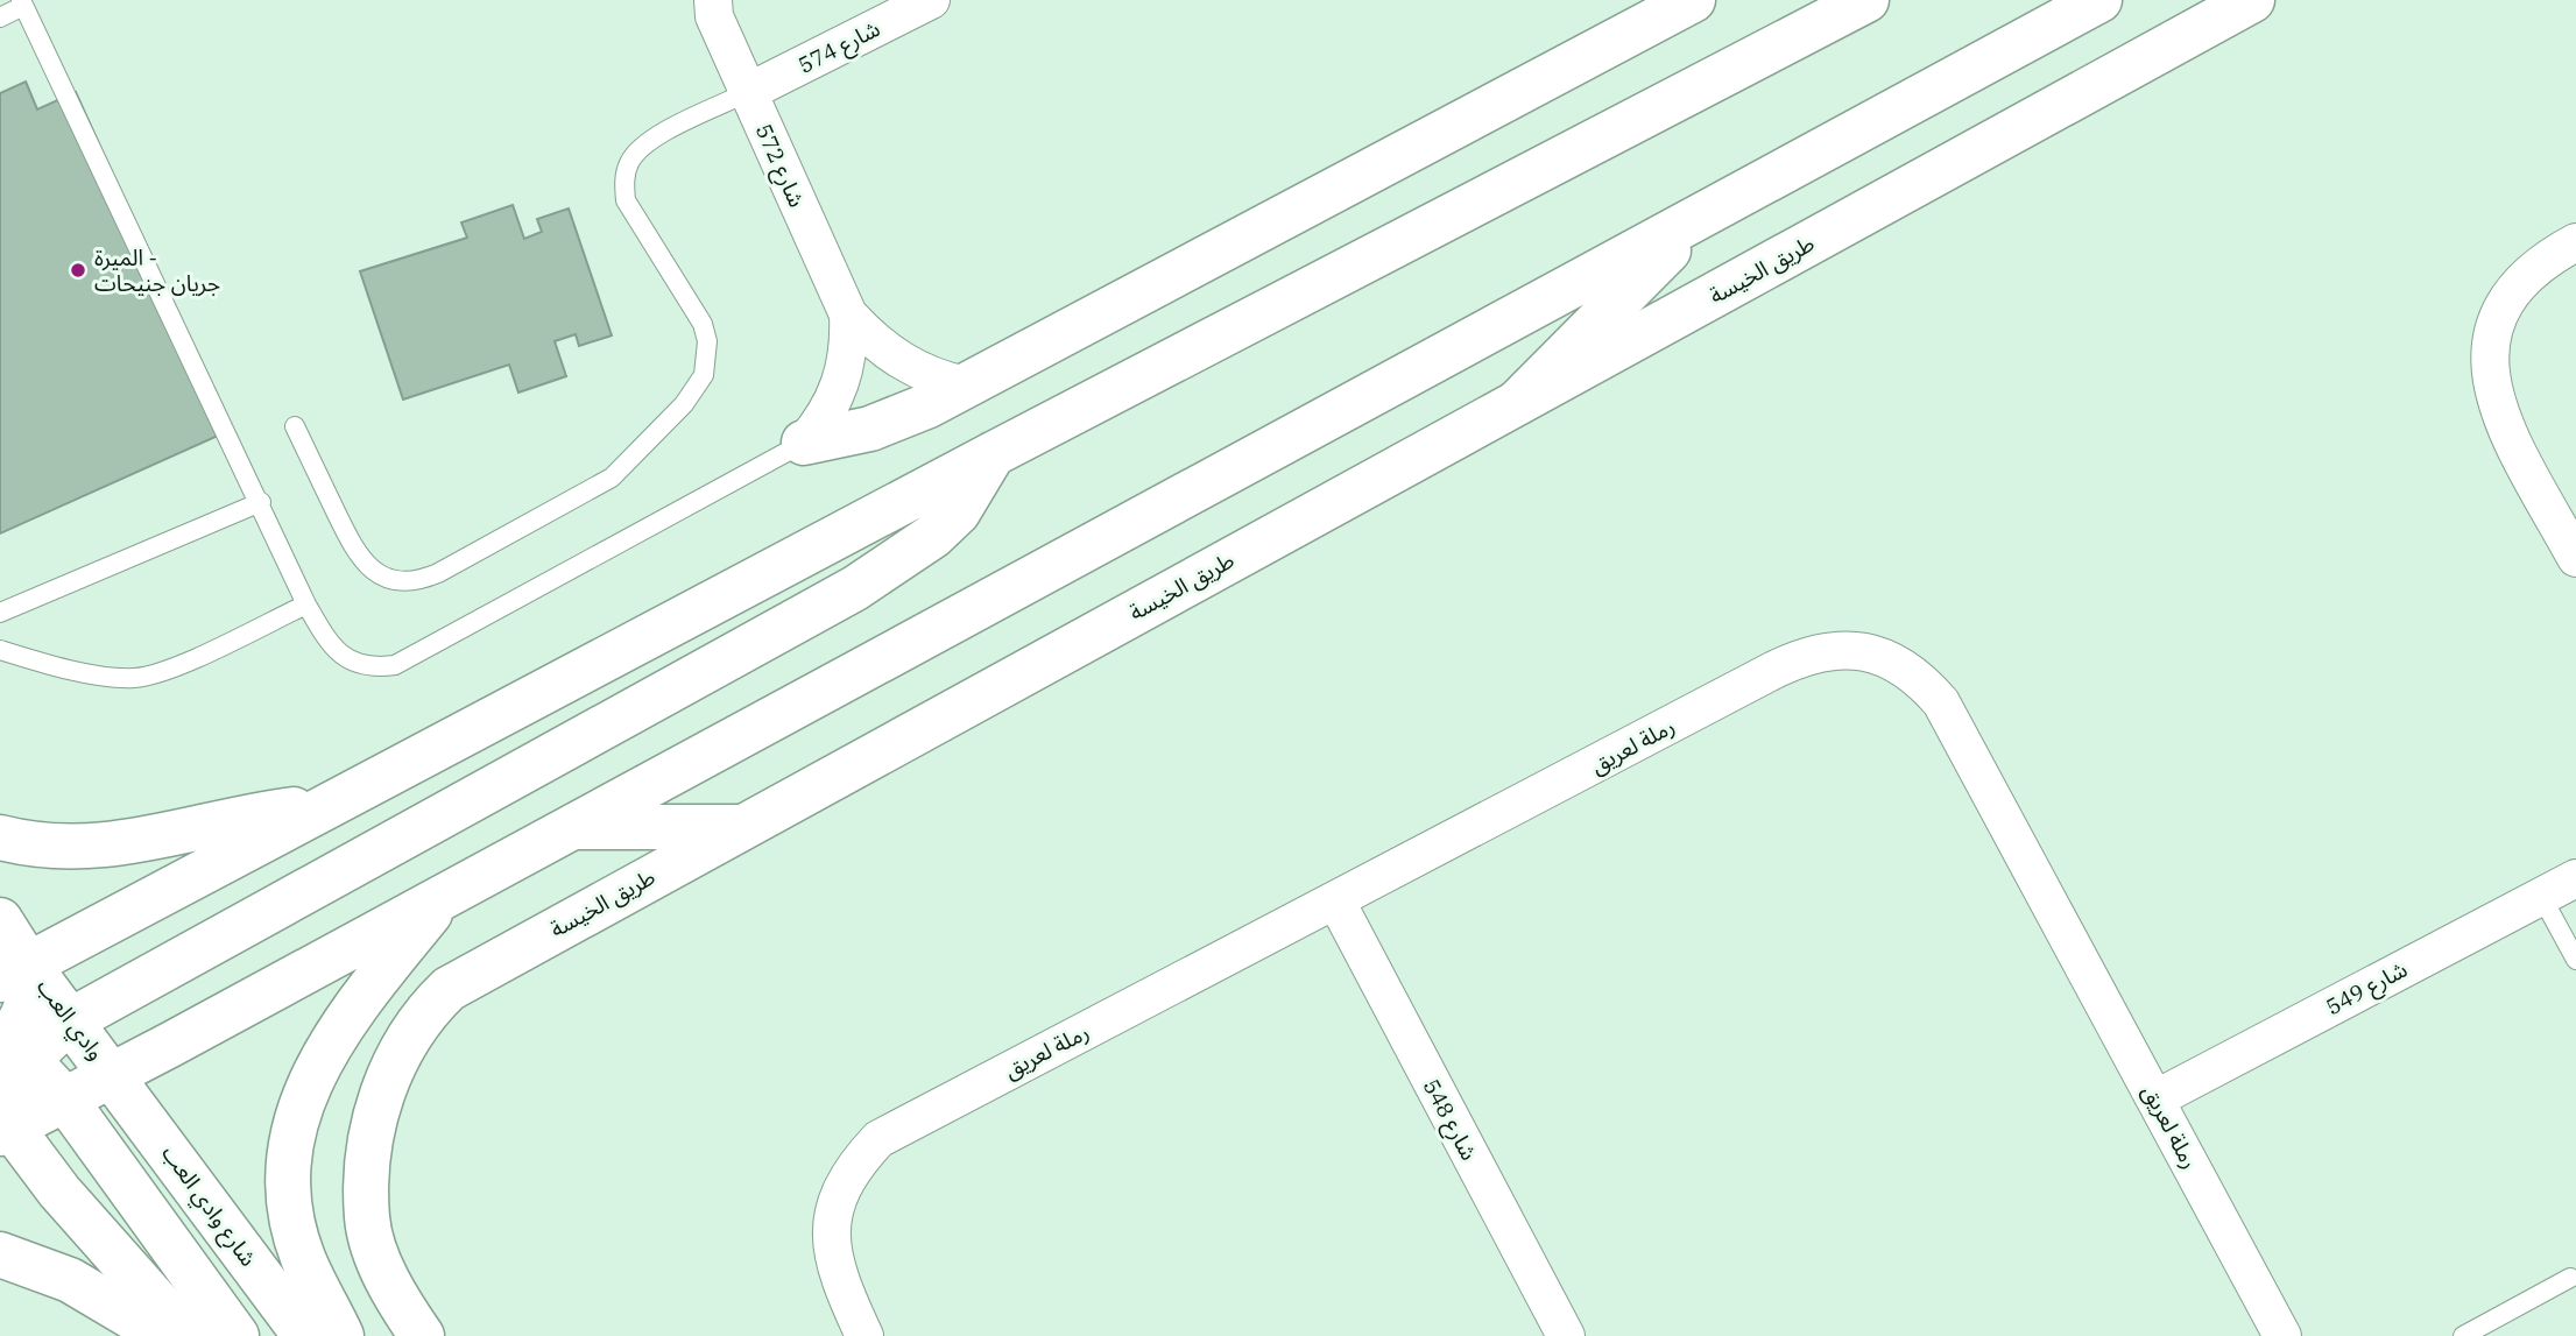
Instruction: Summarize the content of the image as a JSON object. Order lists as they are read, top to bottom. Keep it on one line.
{"streets":{"main road":["طريق الخيسة","وادي العب","شارع وادي العب"],"street":["شارع 574","شارع 572","رملة لعريق","شارع 549","شارع 548"]},"crossings":[["شارع 574","شارع 572"],["رملة لعريق","شارع 549"],["رملة لعريق","شارع 548"],["وادي العب","شارع وادي العب"]],"places":["الميرة - جريان جنيحات"]}
